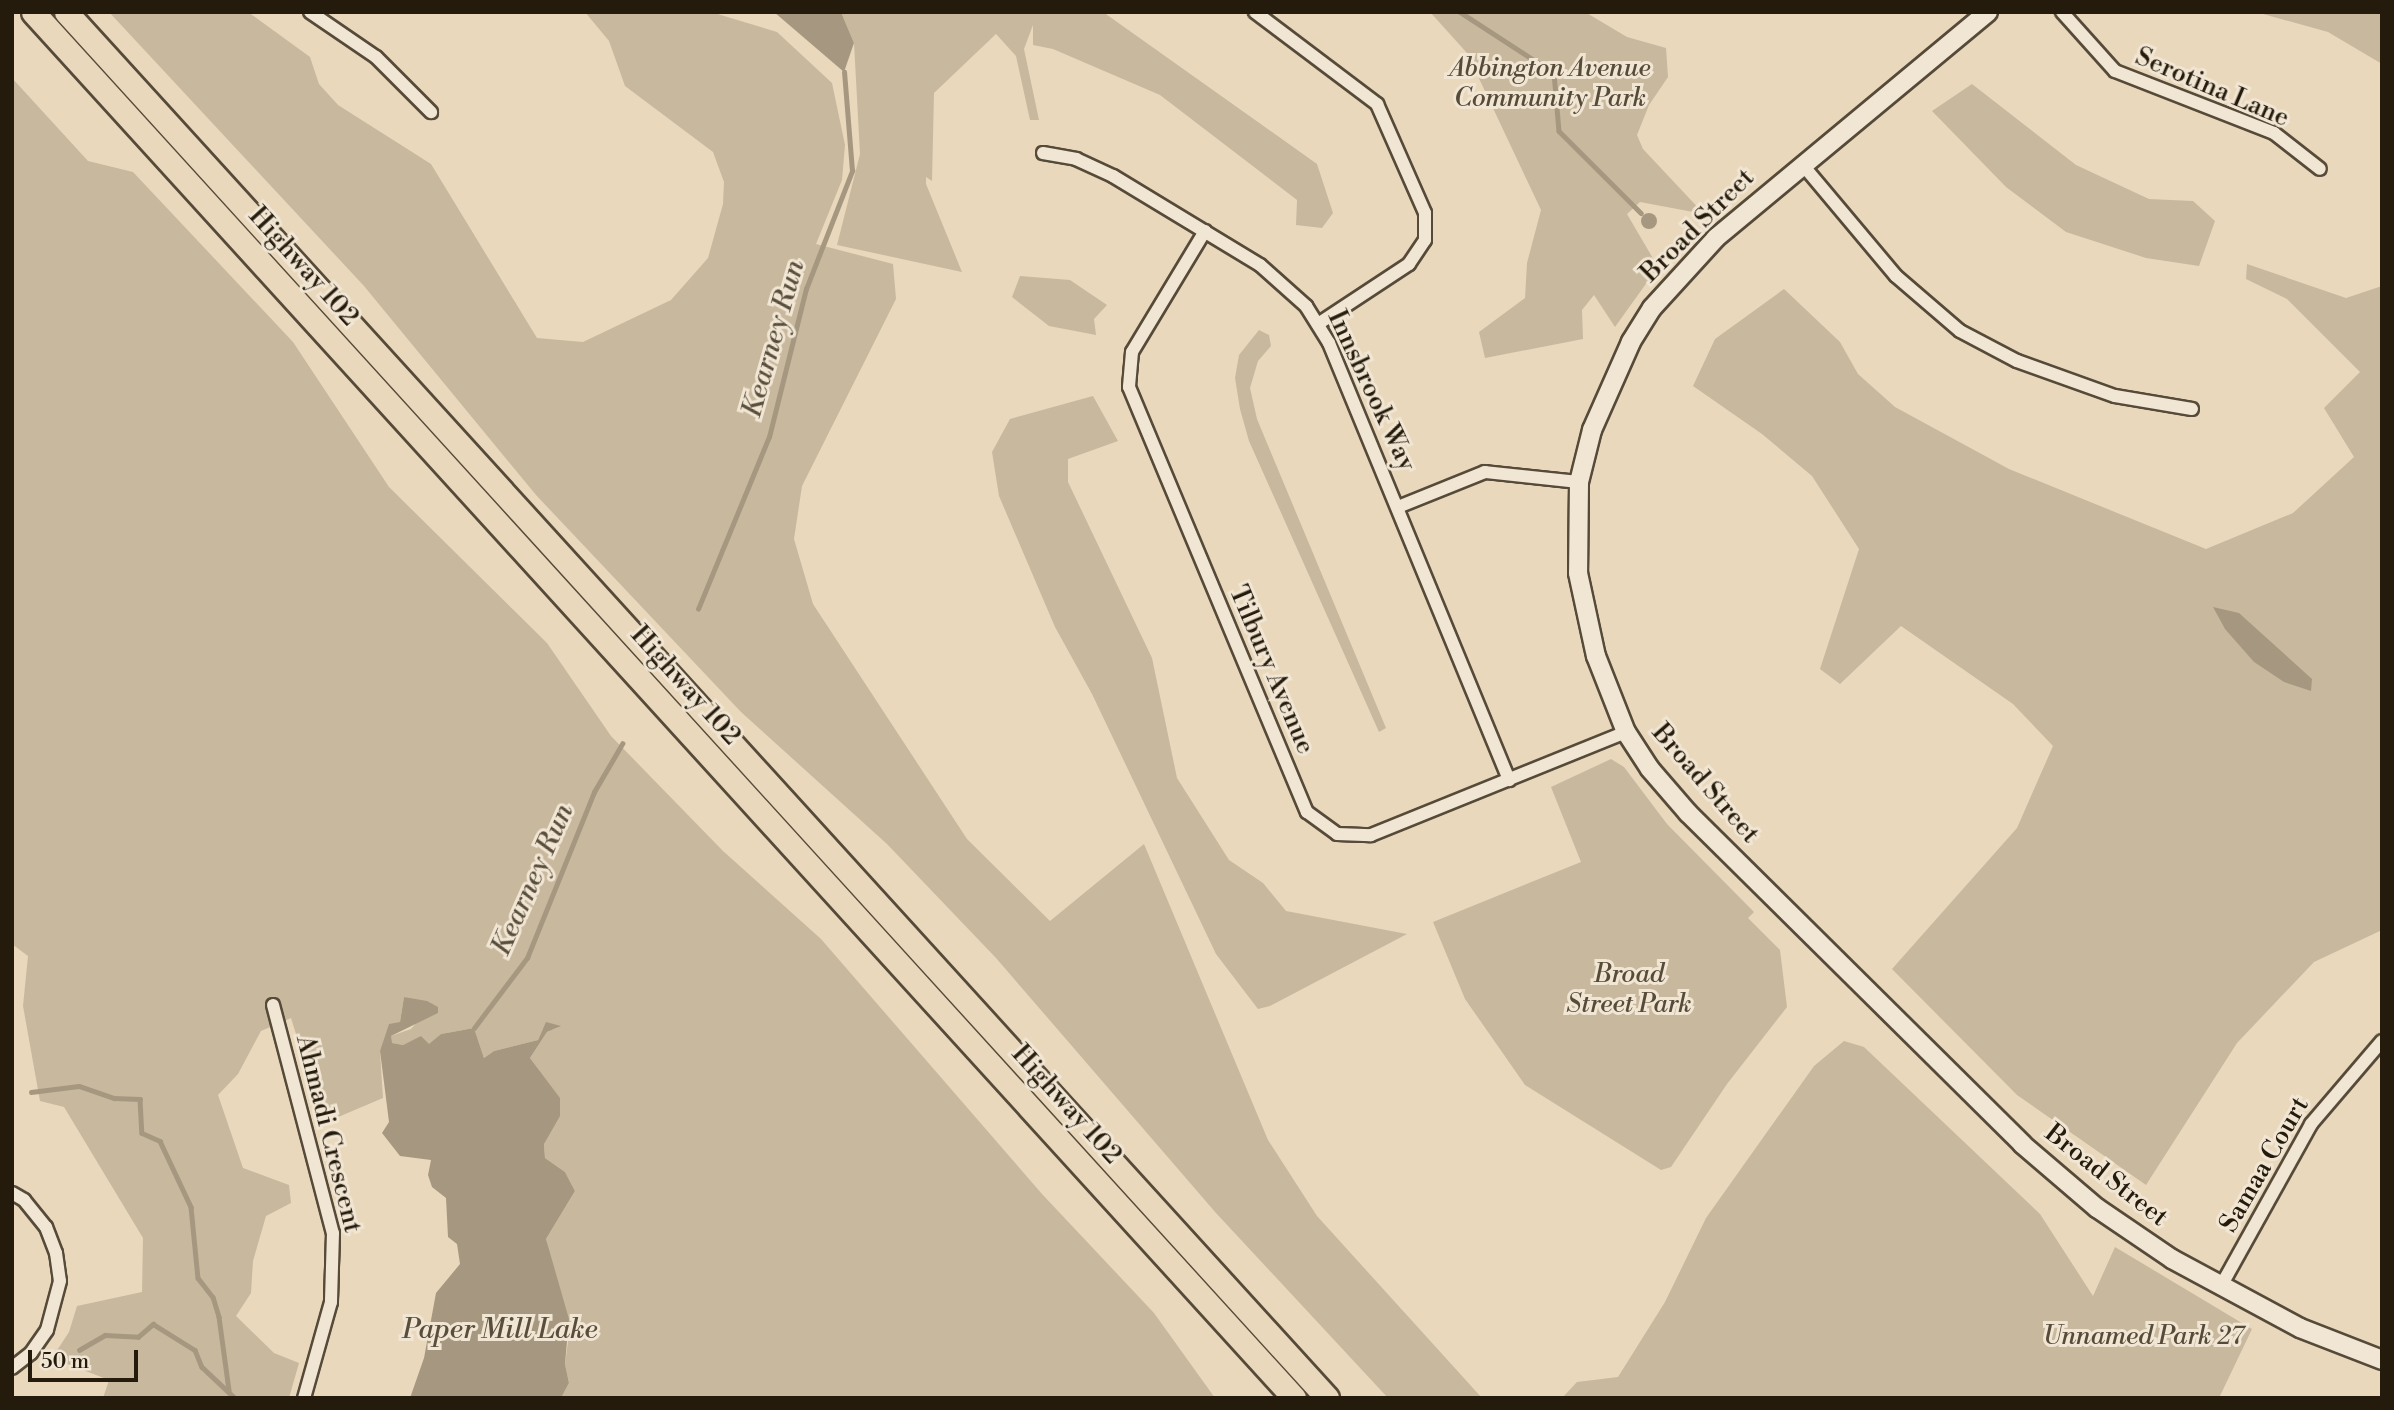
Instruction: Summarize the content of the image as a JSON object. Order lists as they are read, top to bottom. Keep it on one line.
{"streets":{"highway":["Highway 102"],"street":["Serotina Lane","Broad Street","Innsbrook Way","Tilbury Avenue","Ahmadi Crescent","Samaa Court"]},"crossings":[["Broad Street","Tilbury Avenue"],["Broad Street","Samaa Court"],["Innsbrook Way","Tilbury Avenue"]],"water":["Kearney Run","Paper Mill Lake"],"parks":["Abbington Avenue Community Park","Broad Street Park","Unnamed Park 27"],"scale_bar":"50 m"}
